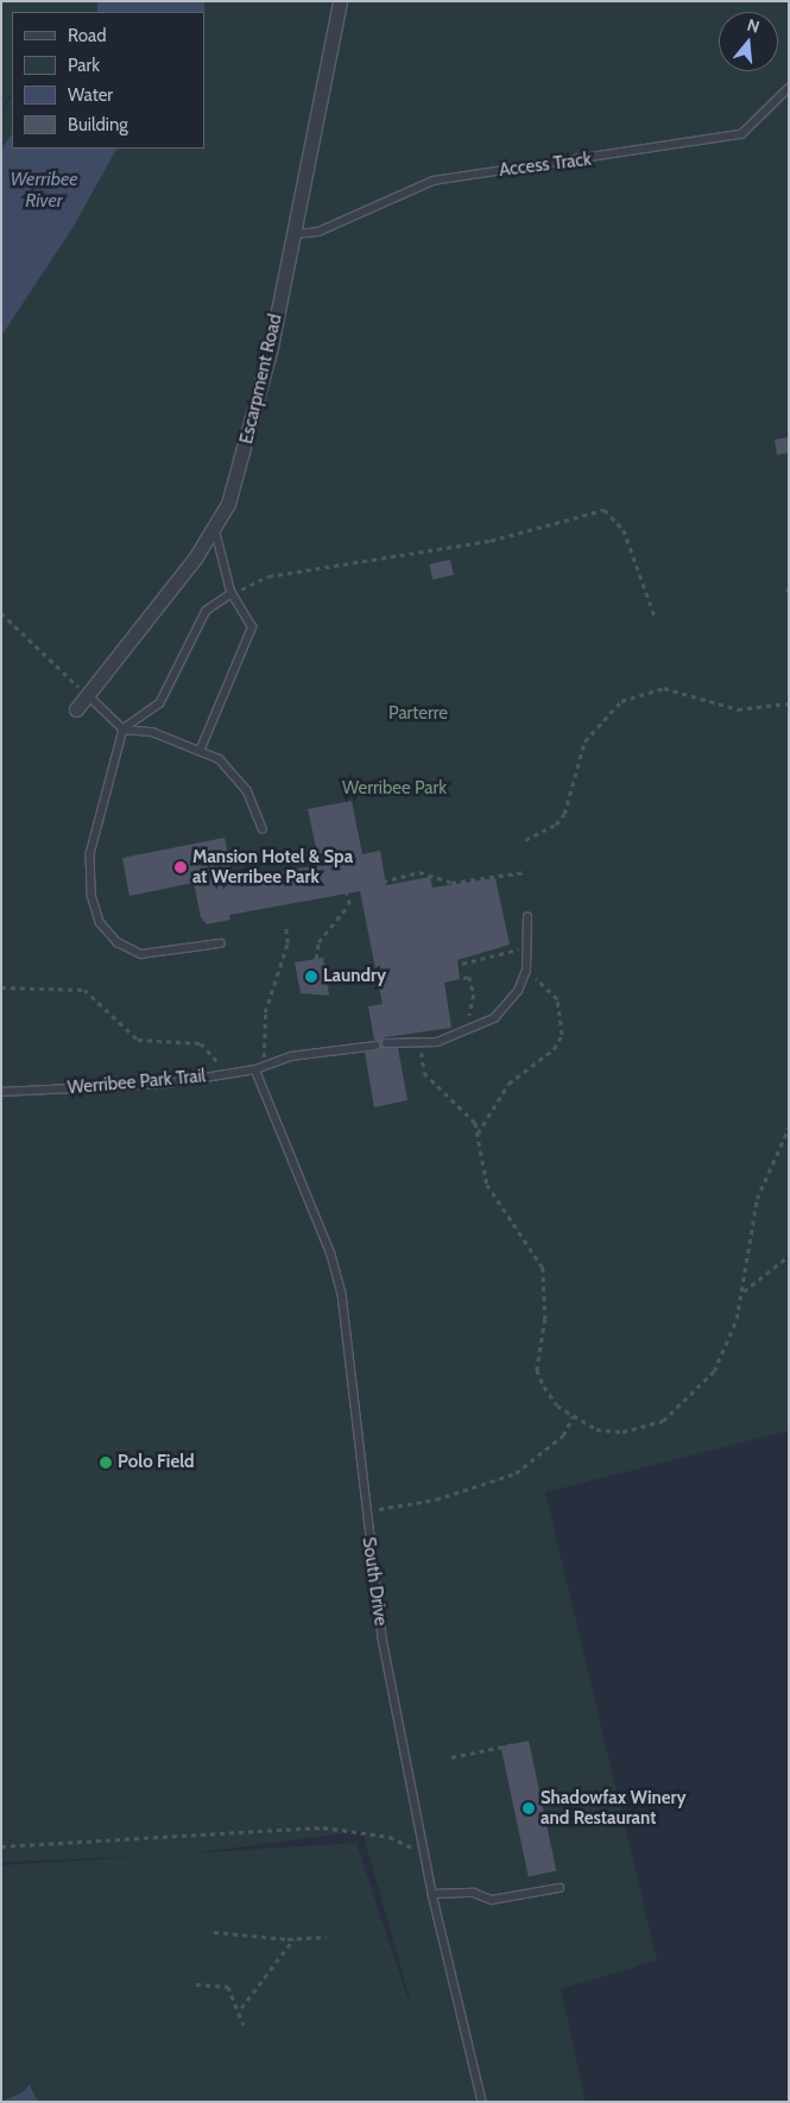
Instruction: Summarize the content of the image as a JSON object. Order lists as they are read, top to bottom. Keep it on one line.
{"streets":{"street":["Escarpment Road"],"lane":["Access Track","Werribee Park Trail","South Drive"]},"crossings":[["Access Track","Escarpment Road"],["Werribee Park Trail","South Drive"]],"water":["Werribee River"],"parks":["Parterre","Werribee Park"],"places":["Mansion Hotel & Spa at Werribee Park","Laundry","Polo Field","Shadowfax Winery and Restaurant"],"legend":["Road","Park","Water","Building"],"north":"top"}
